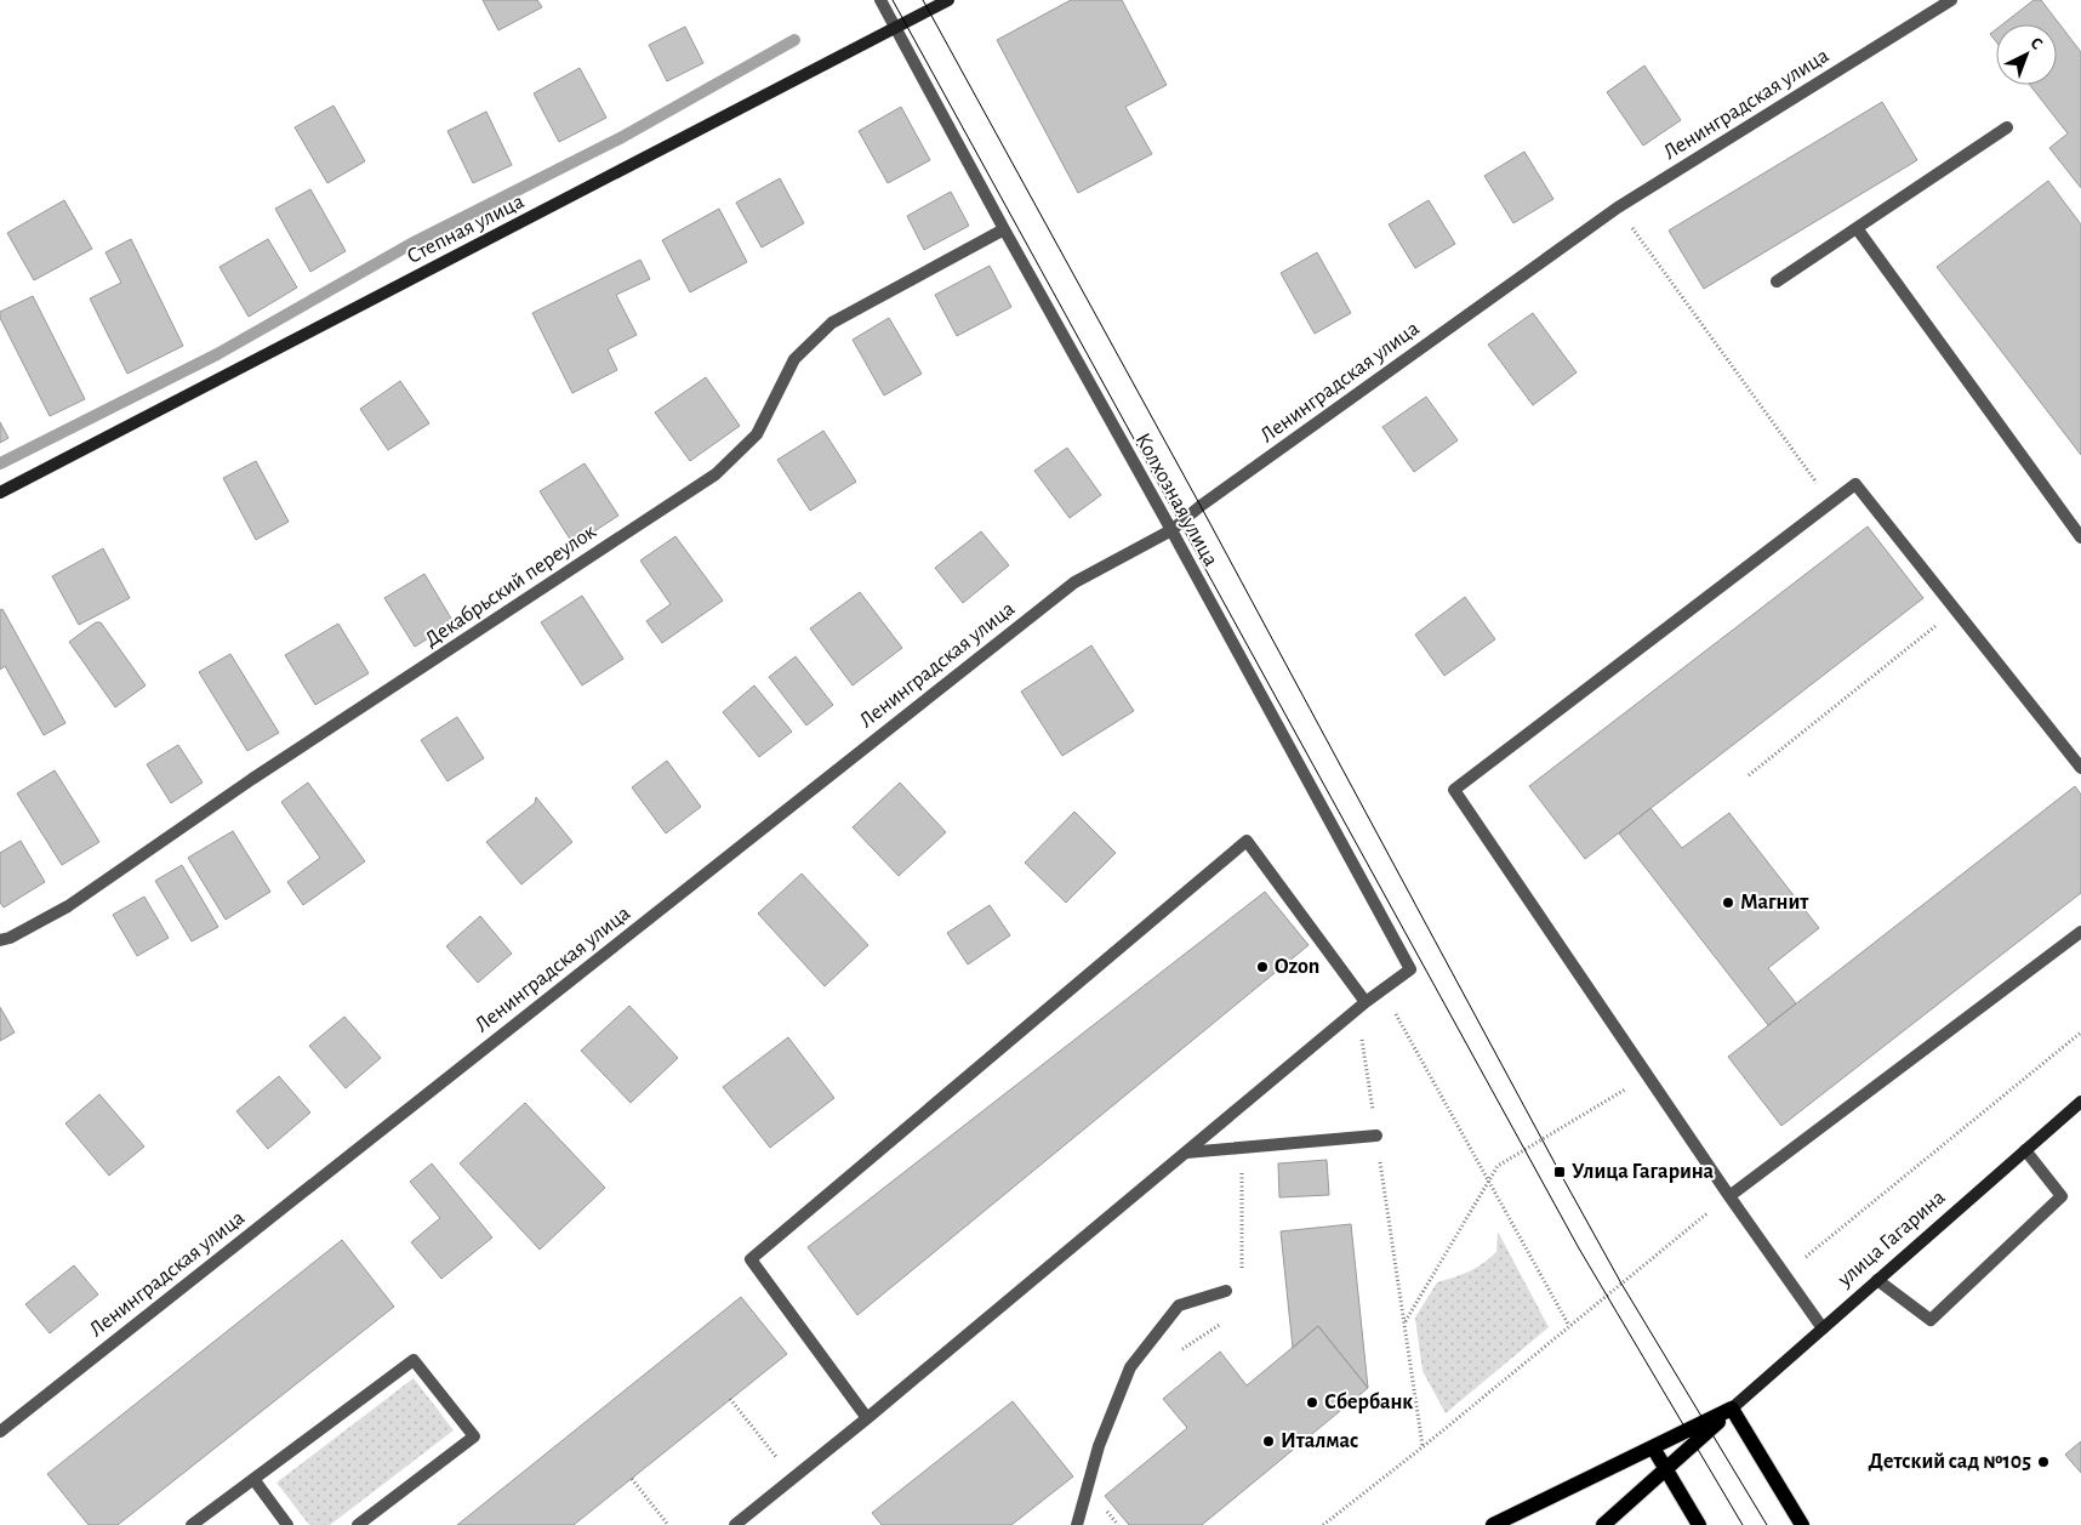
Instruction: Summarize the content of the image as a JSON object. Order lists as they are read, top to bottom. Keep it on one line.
{"streets":{"main road":["улица Гагарина"],"street":["Ленинградская улица","Степная улица","Колхозная улица","Декабрьский переулок"]},"crossings":[["Ленинградская улица","Колхозная улица"],["Степная улица","Колхозная улица"],["Колхозная улица","Декабрьский переулок"]],"places":{"other":["Магнит","Ozon","Сбербанк","Италмас","Детский сад №105"],"transit":["Улица Гагарина"]},"north":"top right"}
